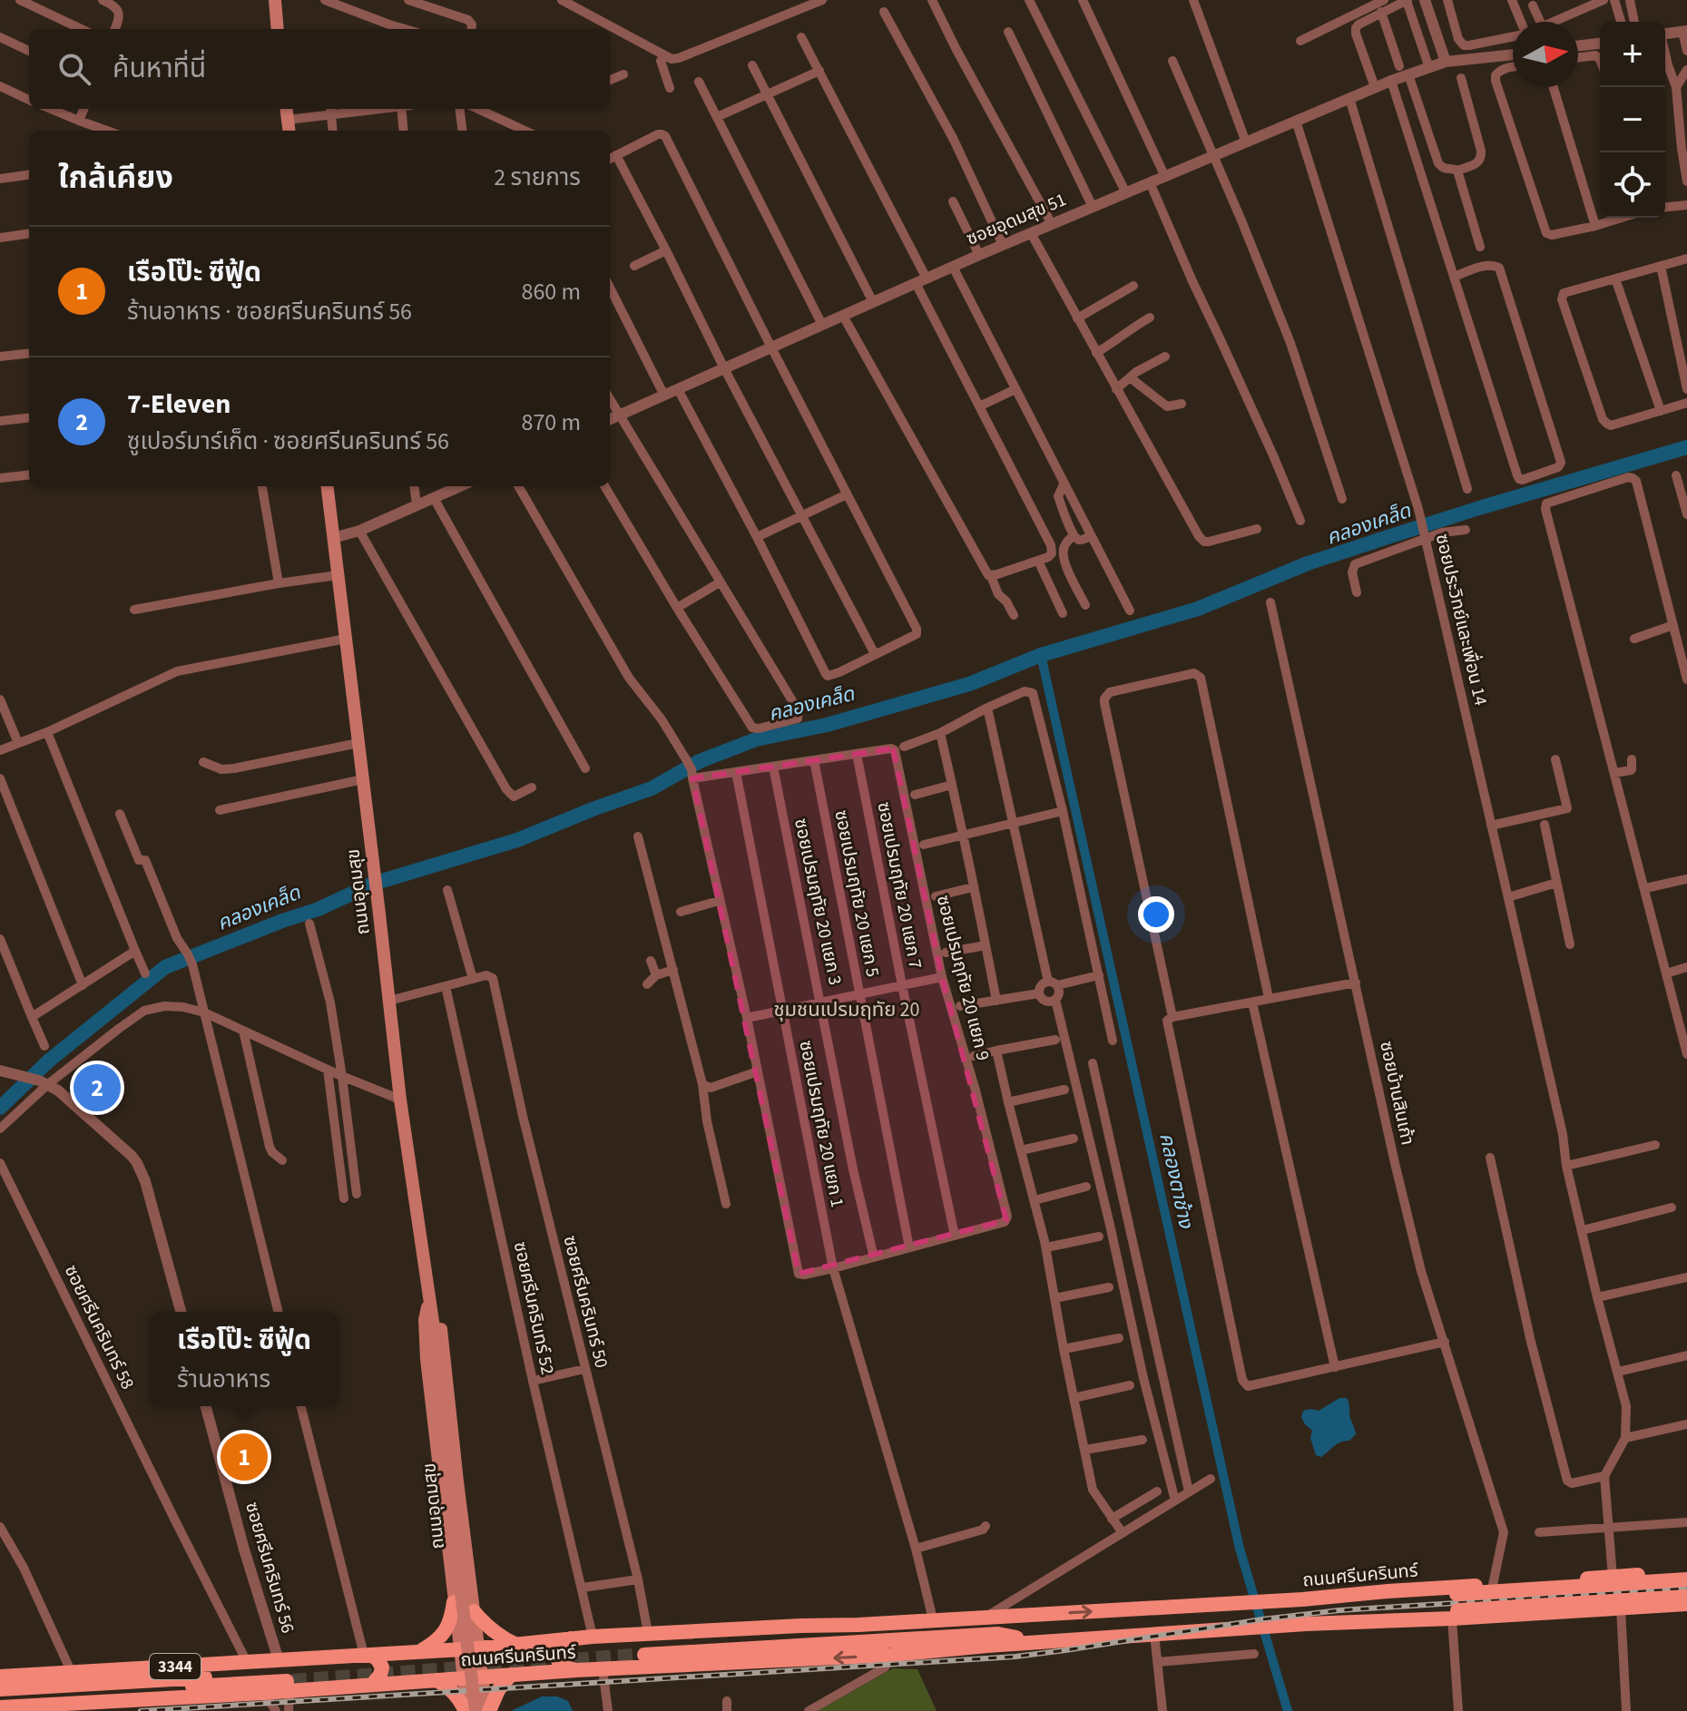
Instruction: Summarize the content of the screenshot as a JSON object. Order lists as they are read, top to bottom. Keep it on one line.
{"streets":{"main road":["ถนนอุดมสุข","ถนนศรีนครินทร์","3344"],"street":["ซอยอุดมสุข 51","ซอยประวิทย์และเพื่อน 14","ซอยเปรมฤทัย 20 แยก 7","ซอยเปรมฤทัย 20 แยก 5","ซอยเปรมฤทัย 20 แยก 3","ซอยเปรมฤทัย 20 แยก 9","ซอยบ้านสินเก้า","ซอยเปรมฤทัย 20 แยก 1","ซอยศรีนครินทร์ 50","ซอยศรีนครินทร์ 52","ซอยศรีนครินทร์ 58","ซอยศรีนครินทร์ 56"]},"crossings":[["ซอยอุดมสุข 51","ซอยประวิทย์และเพื่อน 14"],["ซอยเปรมฤทัย 20 แยก 7","ซอยเปรมฤทัย 20 แยก 9"],["ถนนอุดมสุข","ถนนศรีนครินทร์"],["ซอยบ้านสินเก้า","ถนนศรีนครินทร์"],["ซอยเปรมฤทัย 20 แยก 1","ถนนศรีนครินทร์"],["ซอยศรีนครินทร์ 50","ถนนศรีนครินทร์"],["ซอยศรีนครินทร์ 52","ถนนศรีนครินทร์"],["ซอยศรีนครินทร์ 58","ถนนศรีนครินทร์"],["ซอยศรีนครินทร์ 56","ถนนศรีนครินทร์"]],"districts":["ชุมชนเปรมฤทัย 20"],"water":["คลองเคล็ด","คลองตาช้าง"],"north":"right","page":{"map_buttons":["+","−"],"search":"ค้นหาที่นี่","heading":["ใกล้เคียง","2 รายการ"],"list":[{"mark":"1","name":"เรือโป๊ะ ซีฟู้ด","note":"ร้านอาหาร · ซอยศรีนครินทร์ 56","value":"860 m"},{"mark":"2","name":"7-Eleven","note":"ซูเปอร์มาร์เก็ต · ซอยศรีนครินทร์ 56","value":"870 m"}],"pins":["2","1"],"popup":["เรือโป๊ะ ซีฟู้ด","ร้านอาหาร"]}}
